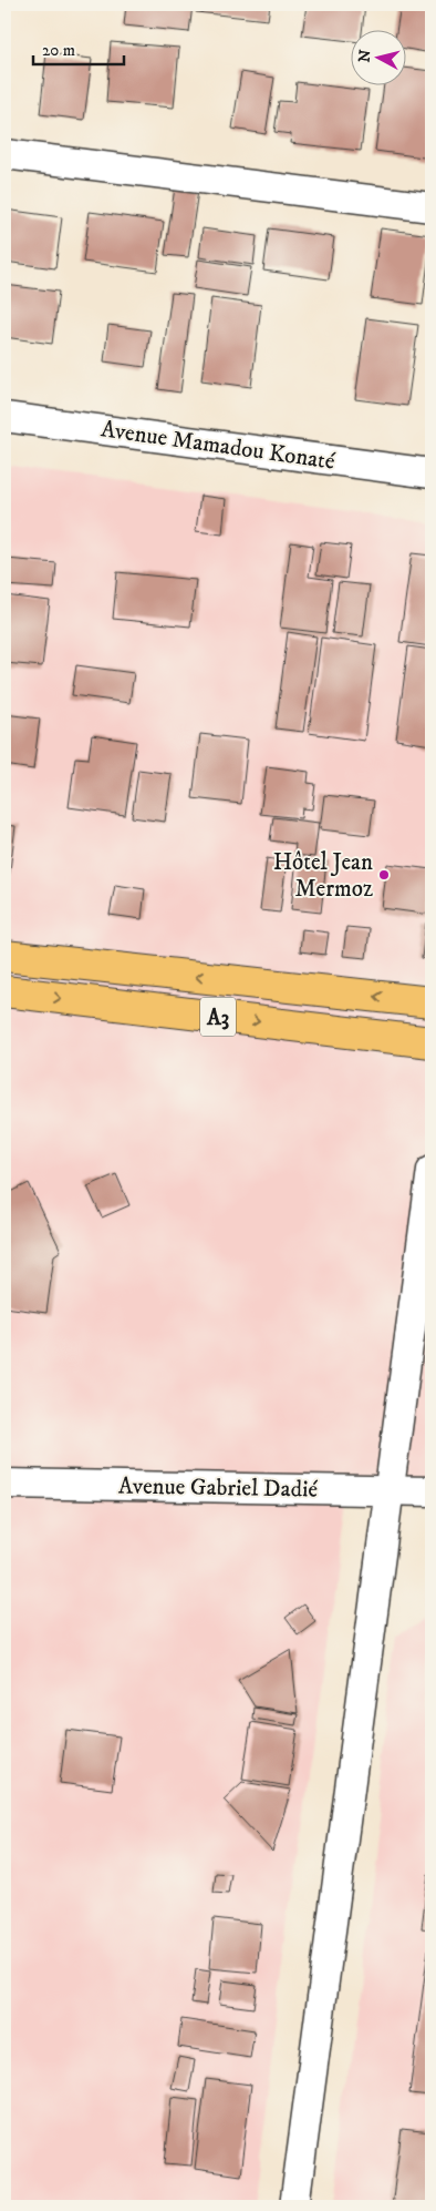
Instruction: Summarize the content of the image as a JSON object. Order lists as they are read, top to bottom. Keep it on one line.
{"streets":{"highway":["A3"],"street":["Avenue Mamadou Konaté","Avenue Gabriel Dadié"]},"places":["Hôtel Jean Mermoz"],"scale_bar":"20 m","north":"left"}
